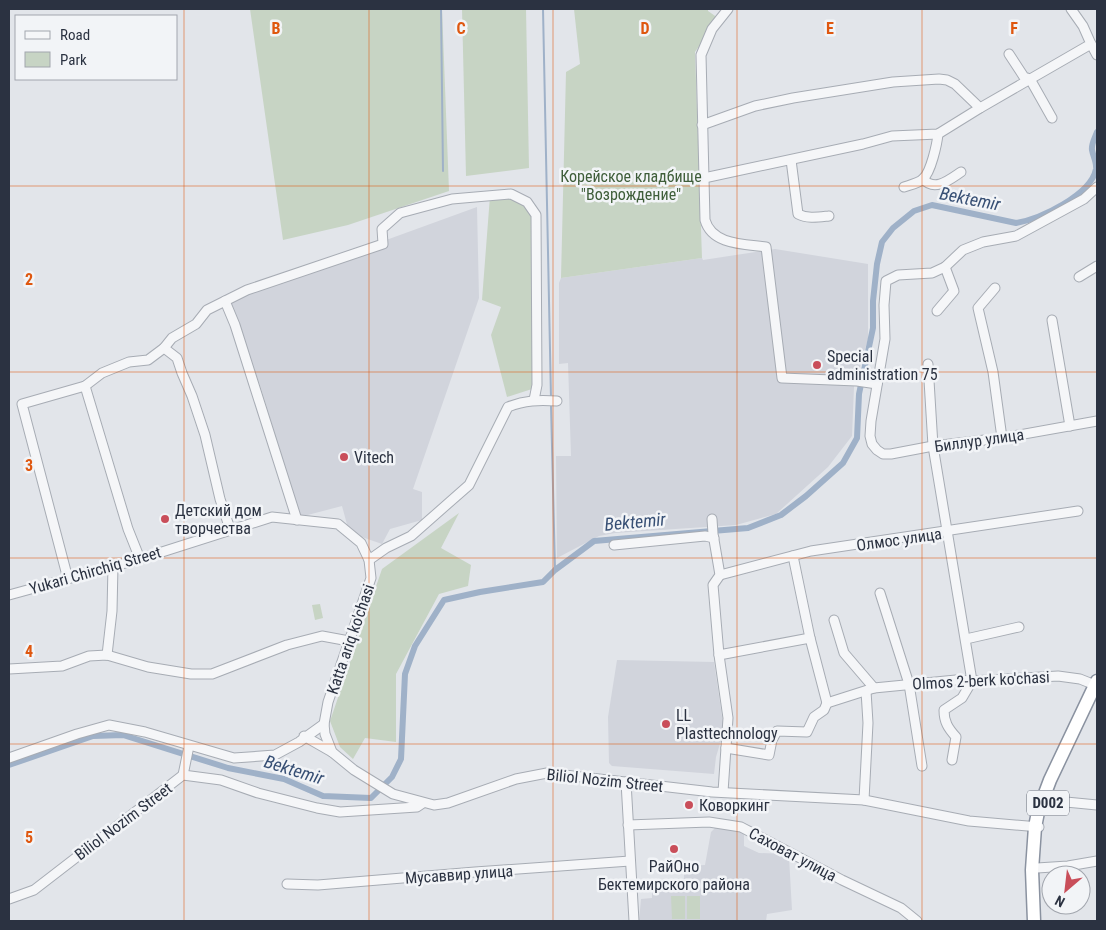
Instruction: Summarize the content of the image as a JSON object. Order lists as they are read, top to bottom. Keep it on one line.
{"streets":{"highway":["D002"],"street":["Биллур улица","Олмос улица","Yukari Chirchiq Street","Katta ariq ko'chasi","Olmos 2-berk ko'chasi","Biliol Nozim Street","Саховат улица","Мусаввир улица"]},"crossings":[["Yukari Chirchiq Street","Katta ariq ko'chasi"],["Olmos 2-berk ko'chasi","D002"],["Biliol Nozim Street","D002"]],"water":["Bektemir"],"parks":["Корейское кладбище \"Возрождение\""],"places":["Special administration 75","Vitech","Детcкий дом творчества","LL Plasttechnology","Коворкинг","РайОно Бектемирского района"],"legend":["Road","Park"],"north":"bottom left","grid":{"columns":["B","C","D","E","F"],"rows":["2","3","4","5"]}}
